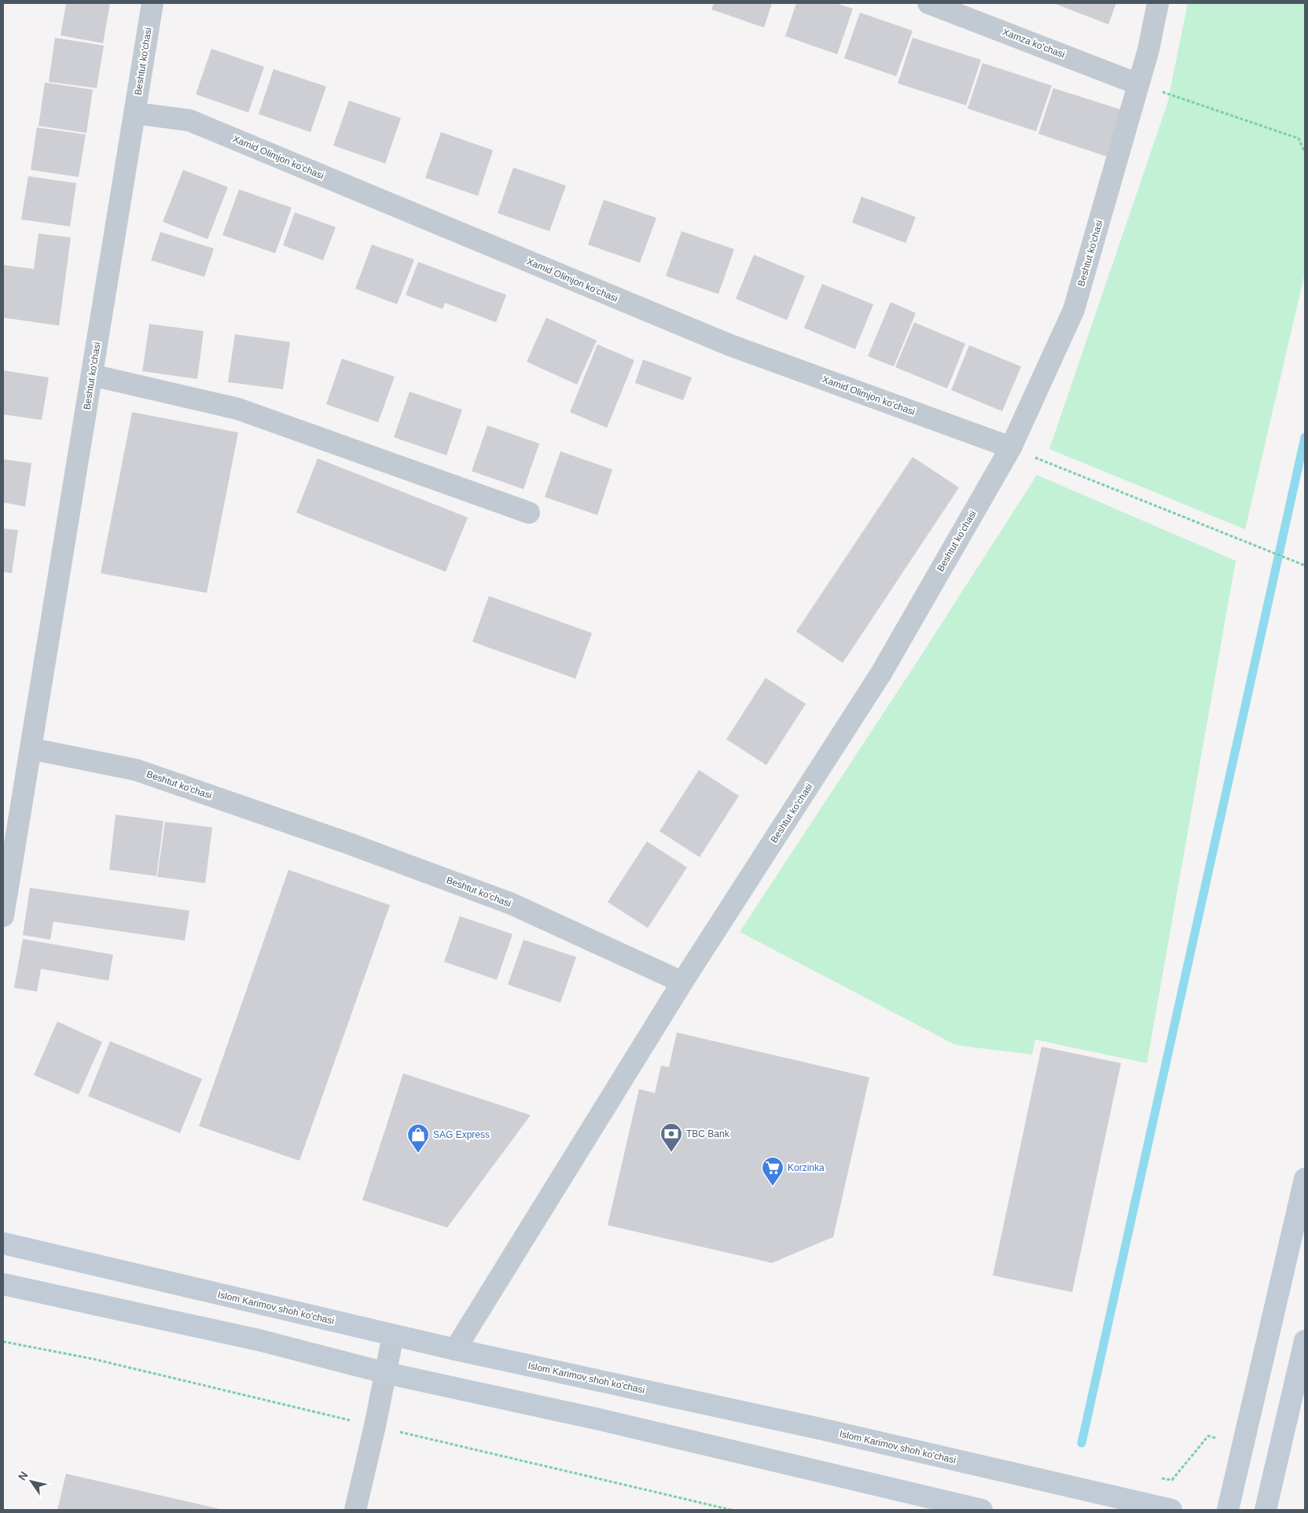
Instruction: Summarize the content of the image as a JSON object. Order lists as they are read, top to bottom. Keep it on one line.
{"streets":{"main road":["Islom Karimov shoh ko'chasi"],"street":["Xamza ko'chasi","Beshtut ko'chasi","Xamid Olimjon ko'chasi"]},"crossings":[["Xamza ko'chasi","Beshtut ko'chasi"],["Beshtut ko'chasi","Xamid Olimjon ko'chasi"]],"places":{"bank":["TBC Bank"],"shop":["SAG Express"],"supermarket":["Korzinka"]},"north":"top left"}
